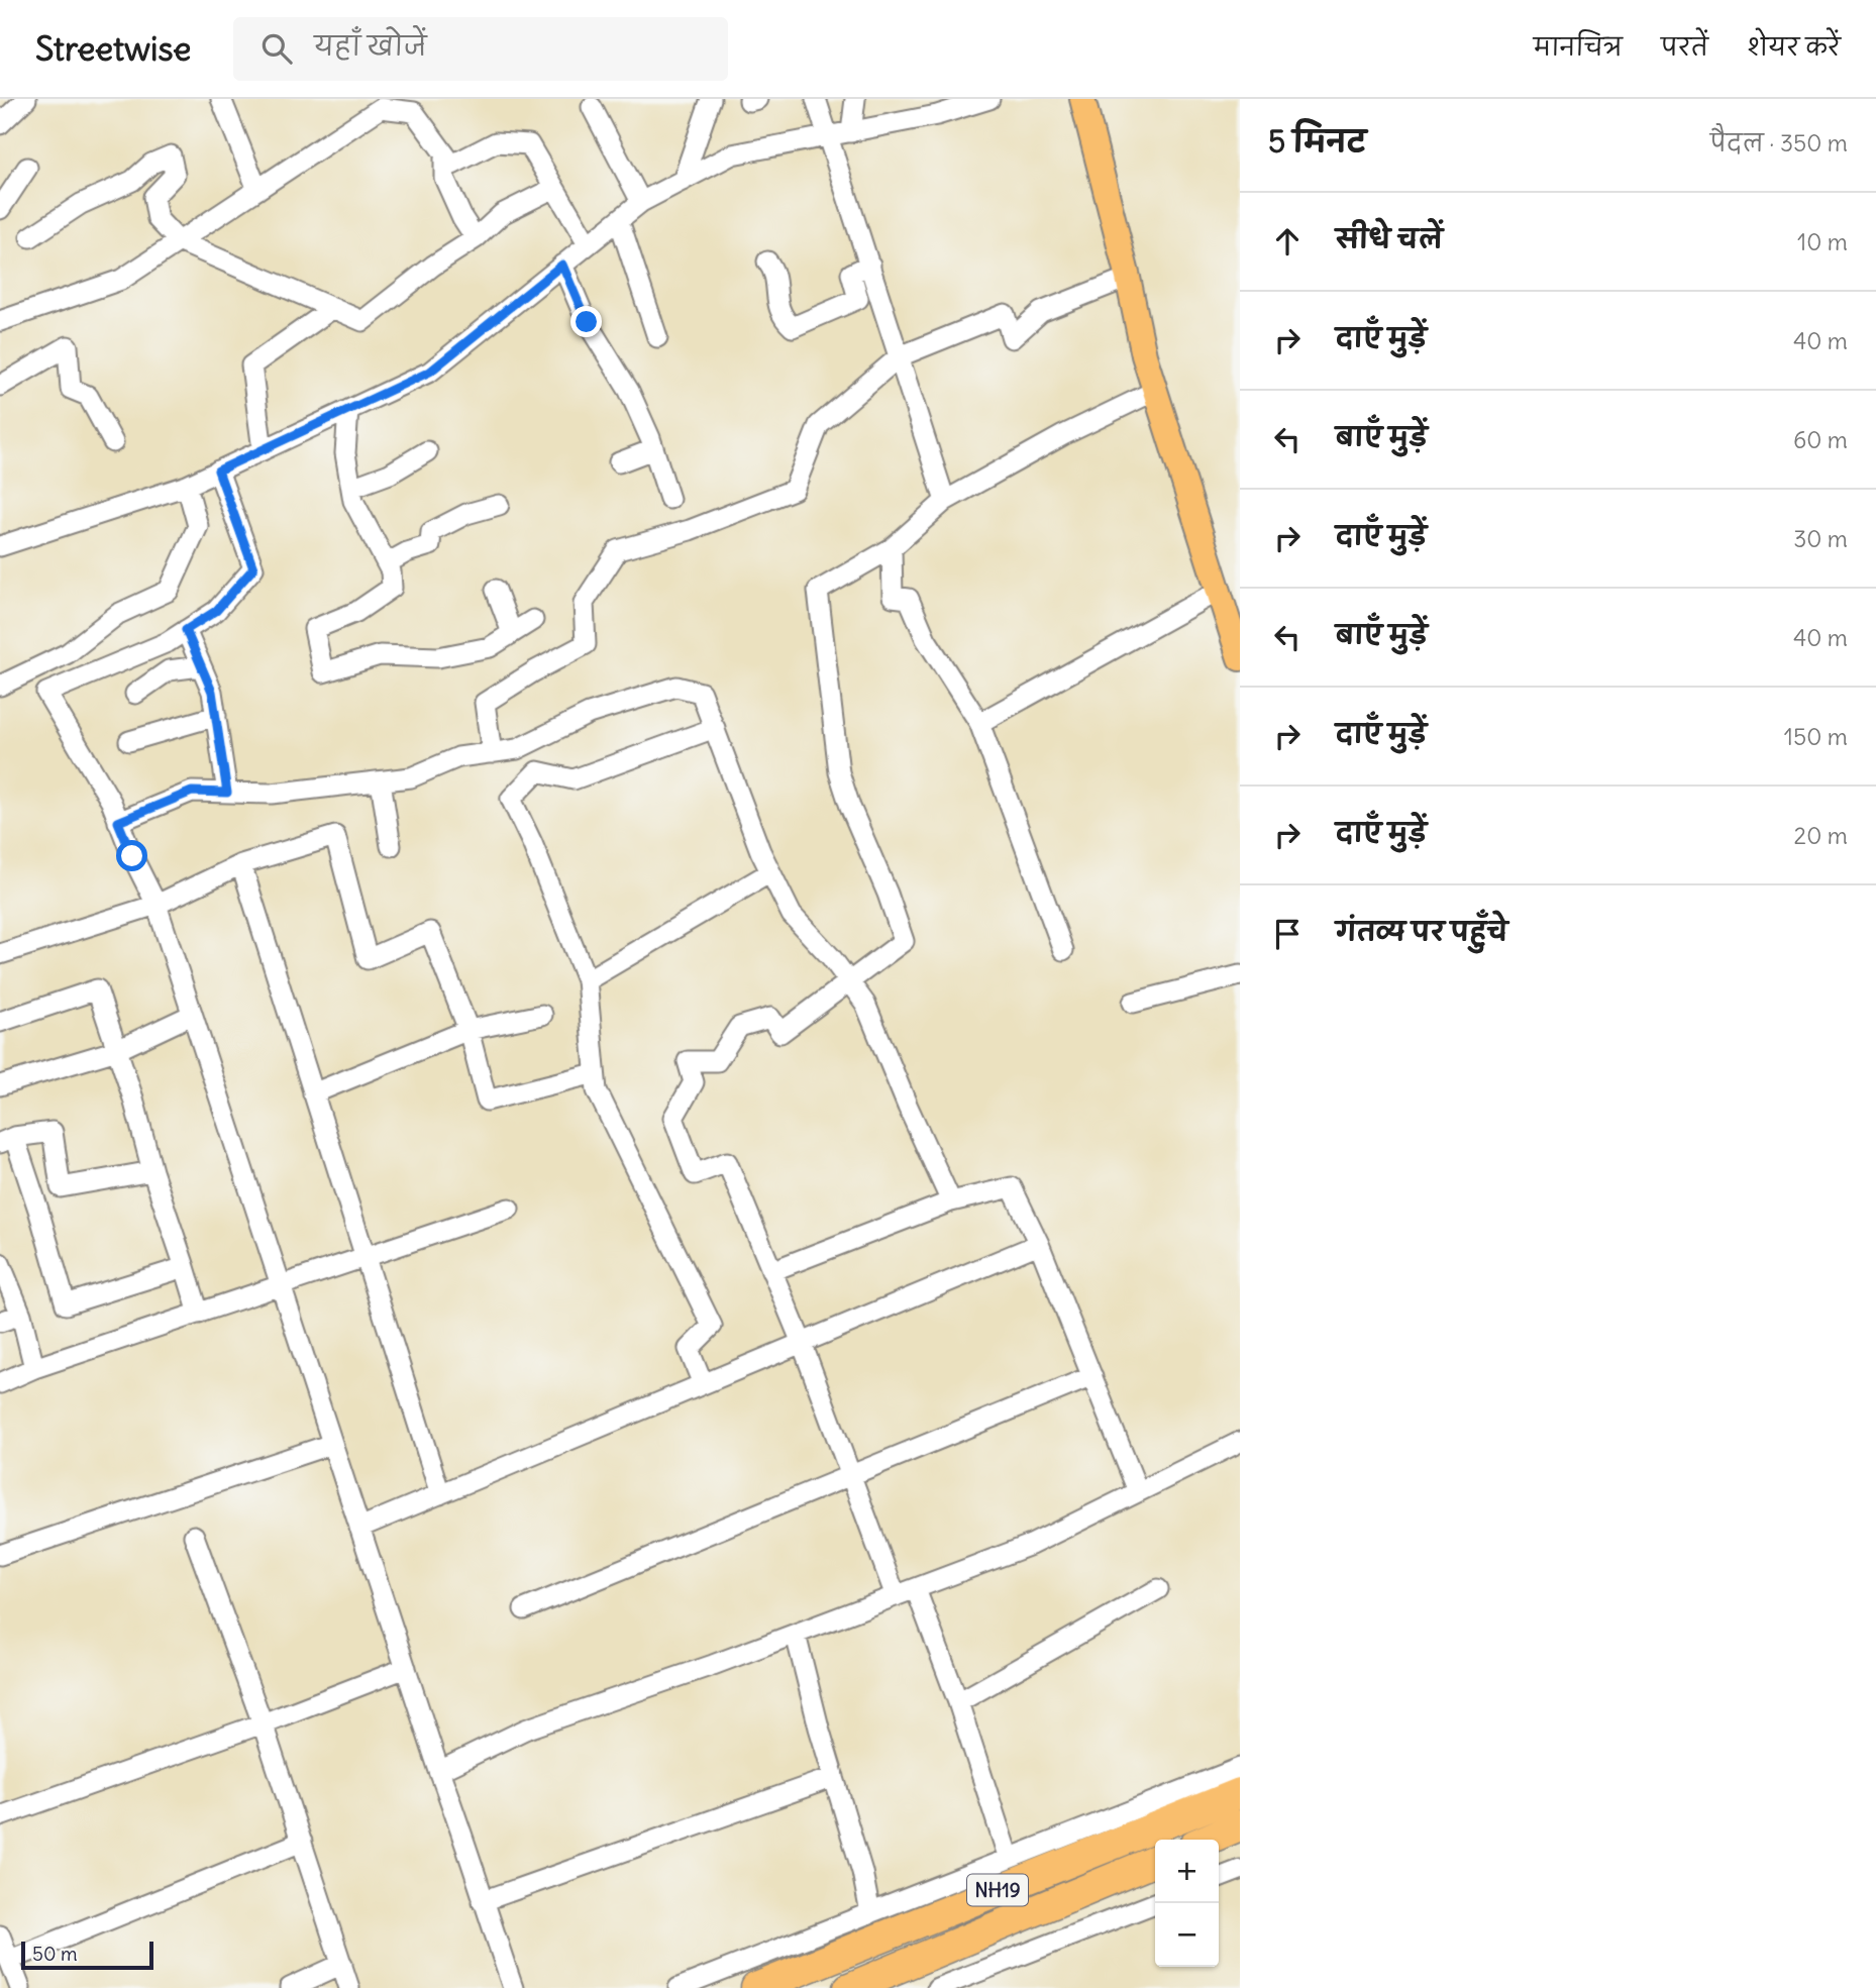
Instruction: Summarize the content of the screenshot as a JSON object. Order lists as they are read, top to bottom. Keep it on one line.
{"streets":{"highway":["NH19"]},"scale_bar":"50 m","page":{"header":"Streetwise","search":"यहाँ खोजें","nav":["मानचित्र","परतें","शेयर करें"],"heading":["5 मिनट","पैदल · 350 m"],"list":[["सीधे चलें","10 m"],["दाएँ मुड़ें","40 m"],["बाएँ मुड़ें","60 m"],["दाएँ मुड़ें","30 m"],["बाएँ मुड़ें","40 m"],["दाएँ मुड़ें","150 m"],["दाएँ मुड़ें","20 m"],"गंतव्य पर पहुँचे"],"map_buttons":["+","−"],"scale":"50 m"}}
